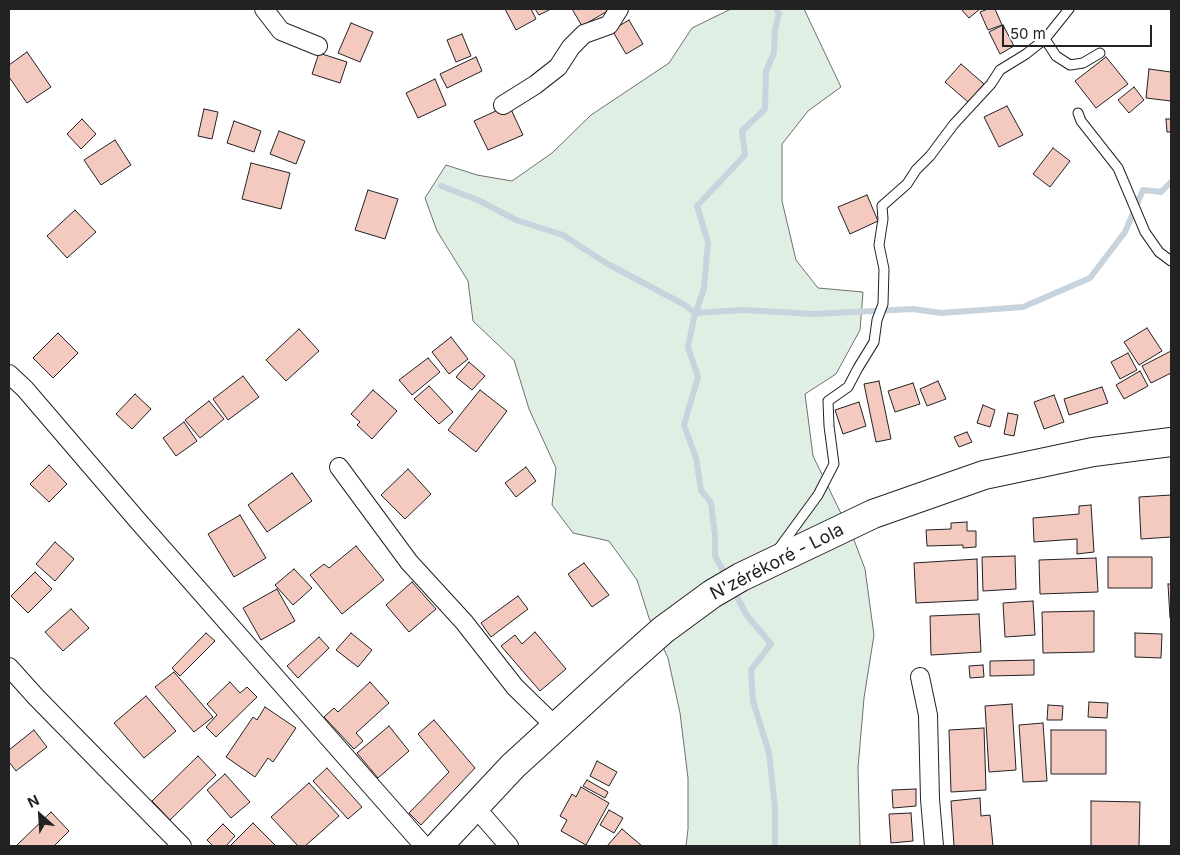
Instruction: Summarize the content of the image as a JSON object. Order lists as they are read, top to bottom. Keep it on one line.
{"streets":{"highway":["N'zérékoré - Lola"]},"scale_bar":"50 m","north":"top left"}
